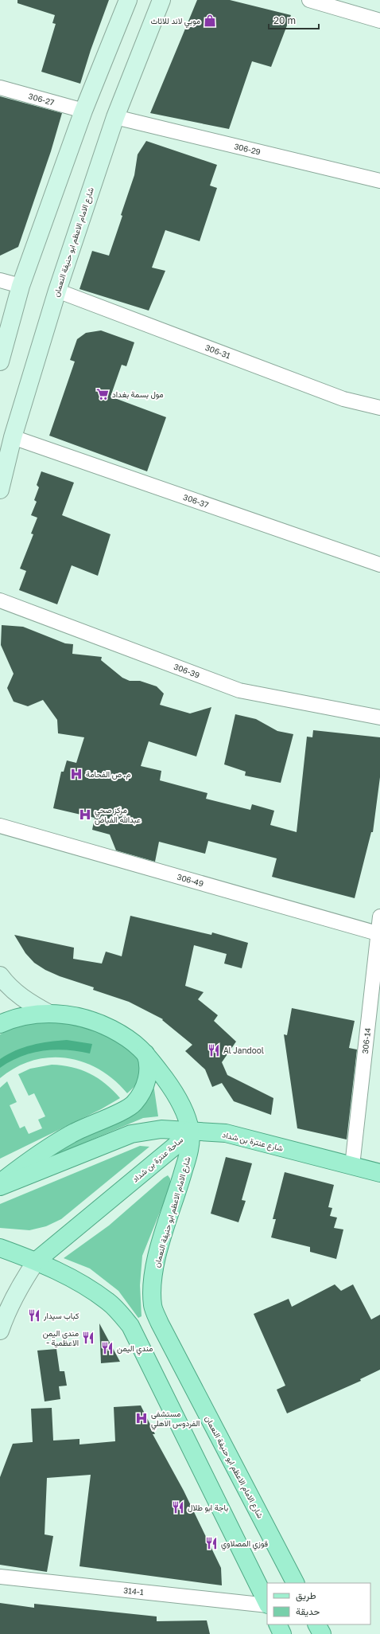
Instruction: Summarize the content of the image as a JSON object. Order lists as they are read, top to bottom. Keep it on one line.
{"streets":{"main road":["شارع الامام الاعظم ابو حنيفة النعمان","شارع عنترة بن شداد","ساحة عنترة بن شداد"],"street":["306-27","306-29","306-31","306-37","306-39","306-49","306-14","314-1"]},"crossings":[["306-29","شارع الامام الاعظم ابو حنيفة النعمان"],["شارع الامام الاعظم ابو حنيفة النعمان","306-31"],["شارع الامام الاعظم ابو حنيفة النعمان","306-37"],["شارع الامام الاعظم ابو حنيفة النعمان","شارع عنترة بن شداد"],["شارع الامام الاعظم ابو حنيفة النعمان","ساحة عنترة بن شداد"],["306-49","306-14"],["306-14","شارع عنترة بن شداد"],["شارع عنترة بن شداد","ساحة عنترة بن شداد"]],"places":{"shop":["موبي لاند للاثاث"],"supermarket":["مول بسمة بغداد"],"hospital":["م. ص الفحامة","مركز صحي عبدالله الفياض","مستشفى الفردوس الاهلي"],"restaurant":["Al Jandool","كباب سيدار","مندي اليمن - الاعظمية","مندي اليمن","باجة ابو طلال","قوزي المصلاوي"]},"legend":["طريق","حديقة"],"scale_bar":"20 m"}
